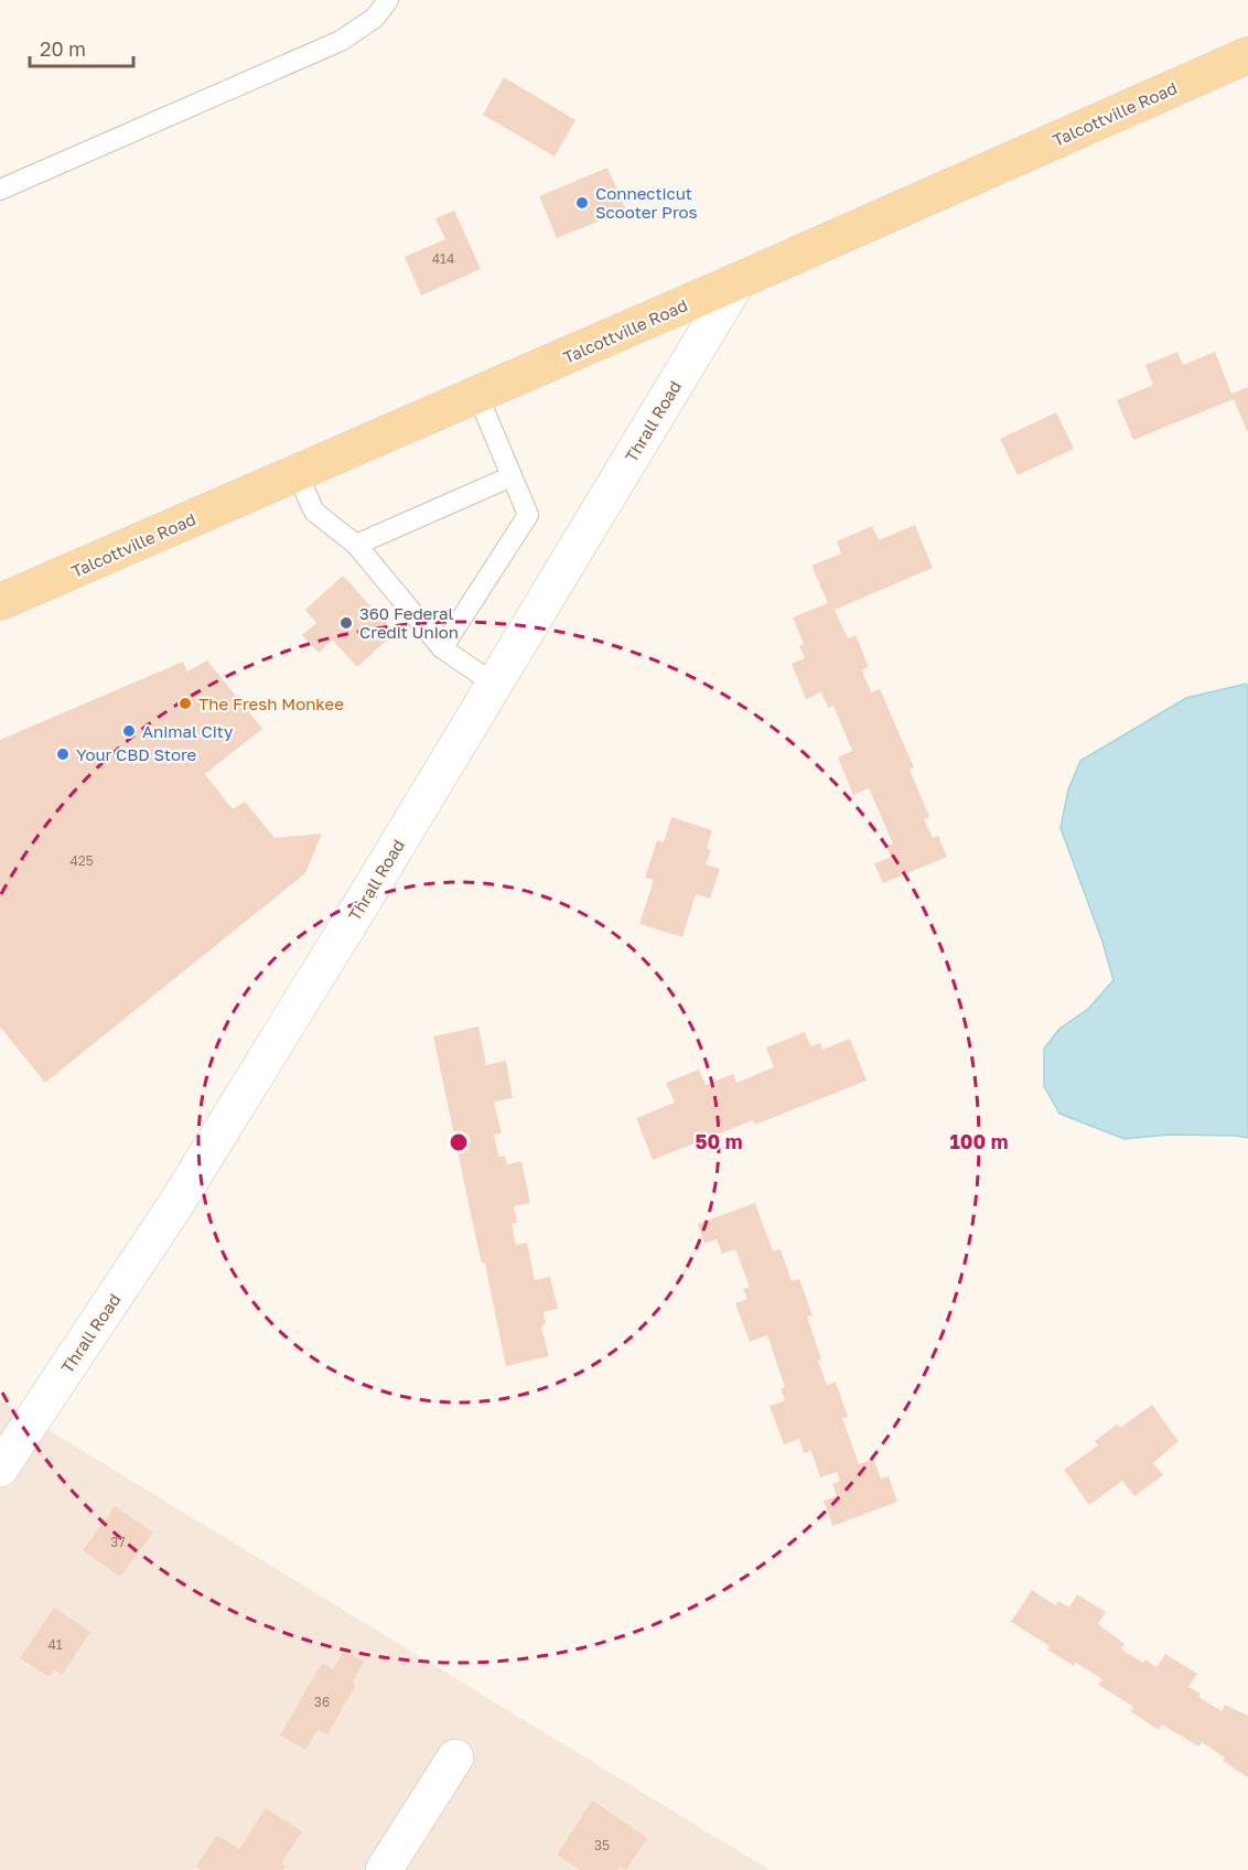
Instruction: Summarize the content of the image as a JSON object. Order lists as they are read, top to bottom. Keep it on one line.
{"streets":{"main road":["Talcottville Road"],"street":["Thrall Road"]},"crossings":[["Talcottville Road","Thrall Road"]],"places":["Connecticut Scooter Pros","360 Federal Credit Union","The Fresh Monkee","Animal City","Your CBD Store"],"house_numbers":["414","425","37","41","36","35"],"scale_bar":"20 m","rings":["50 m","100 m"]}
